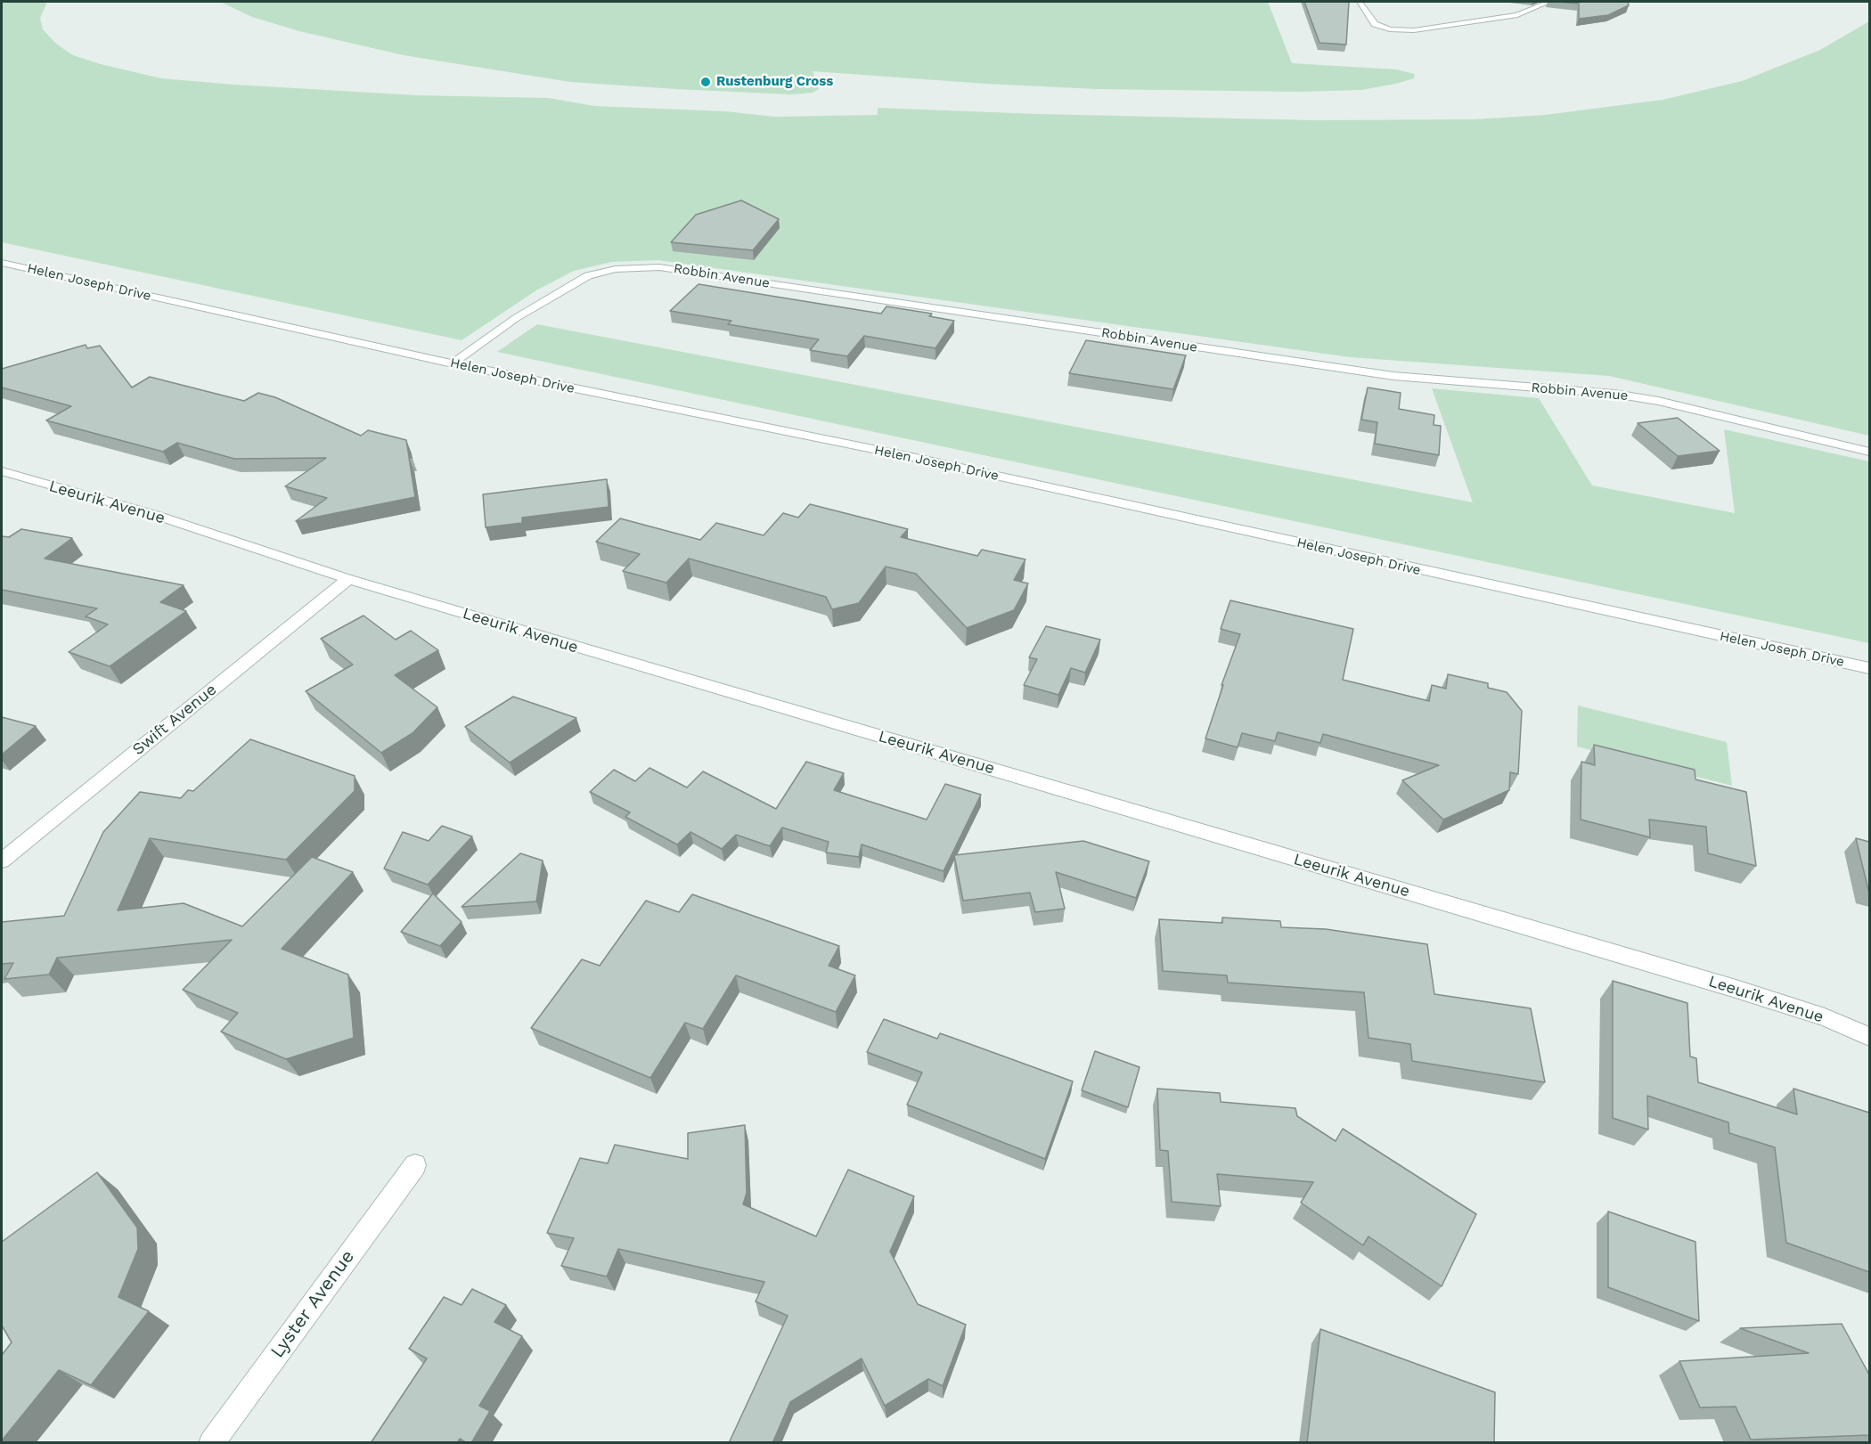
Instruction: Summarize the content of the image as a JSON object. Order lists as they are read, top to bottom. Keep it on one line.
{"streets":{"street":["Robbin Avenue","Helen Joseph Drive","Leeurik Avenue","Swift Avenue","Lyster Avenue"]},"crossings":[["Robbin Avenue","Helen Joseph Drive"],["Leeurik Avenue","Swift Avenue"]],"places":["Rustenburg Cross"]}
